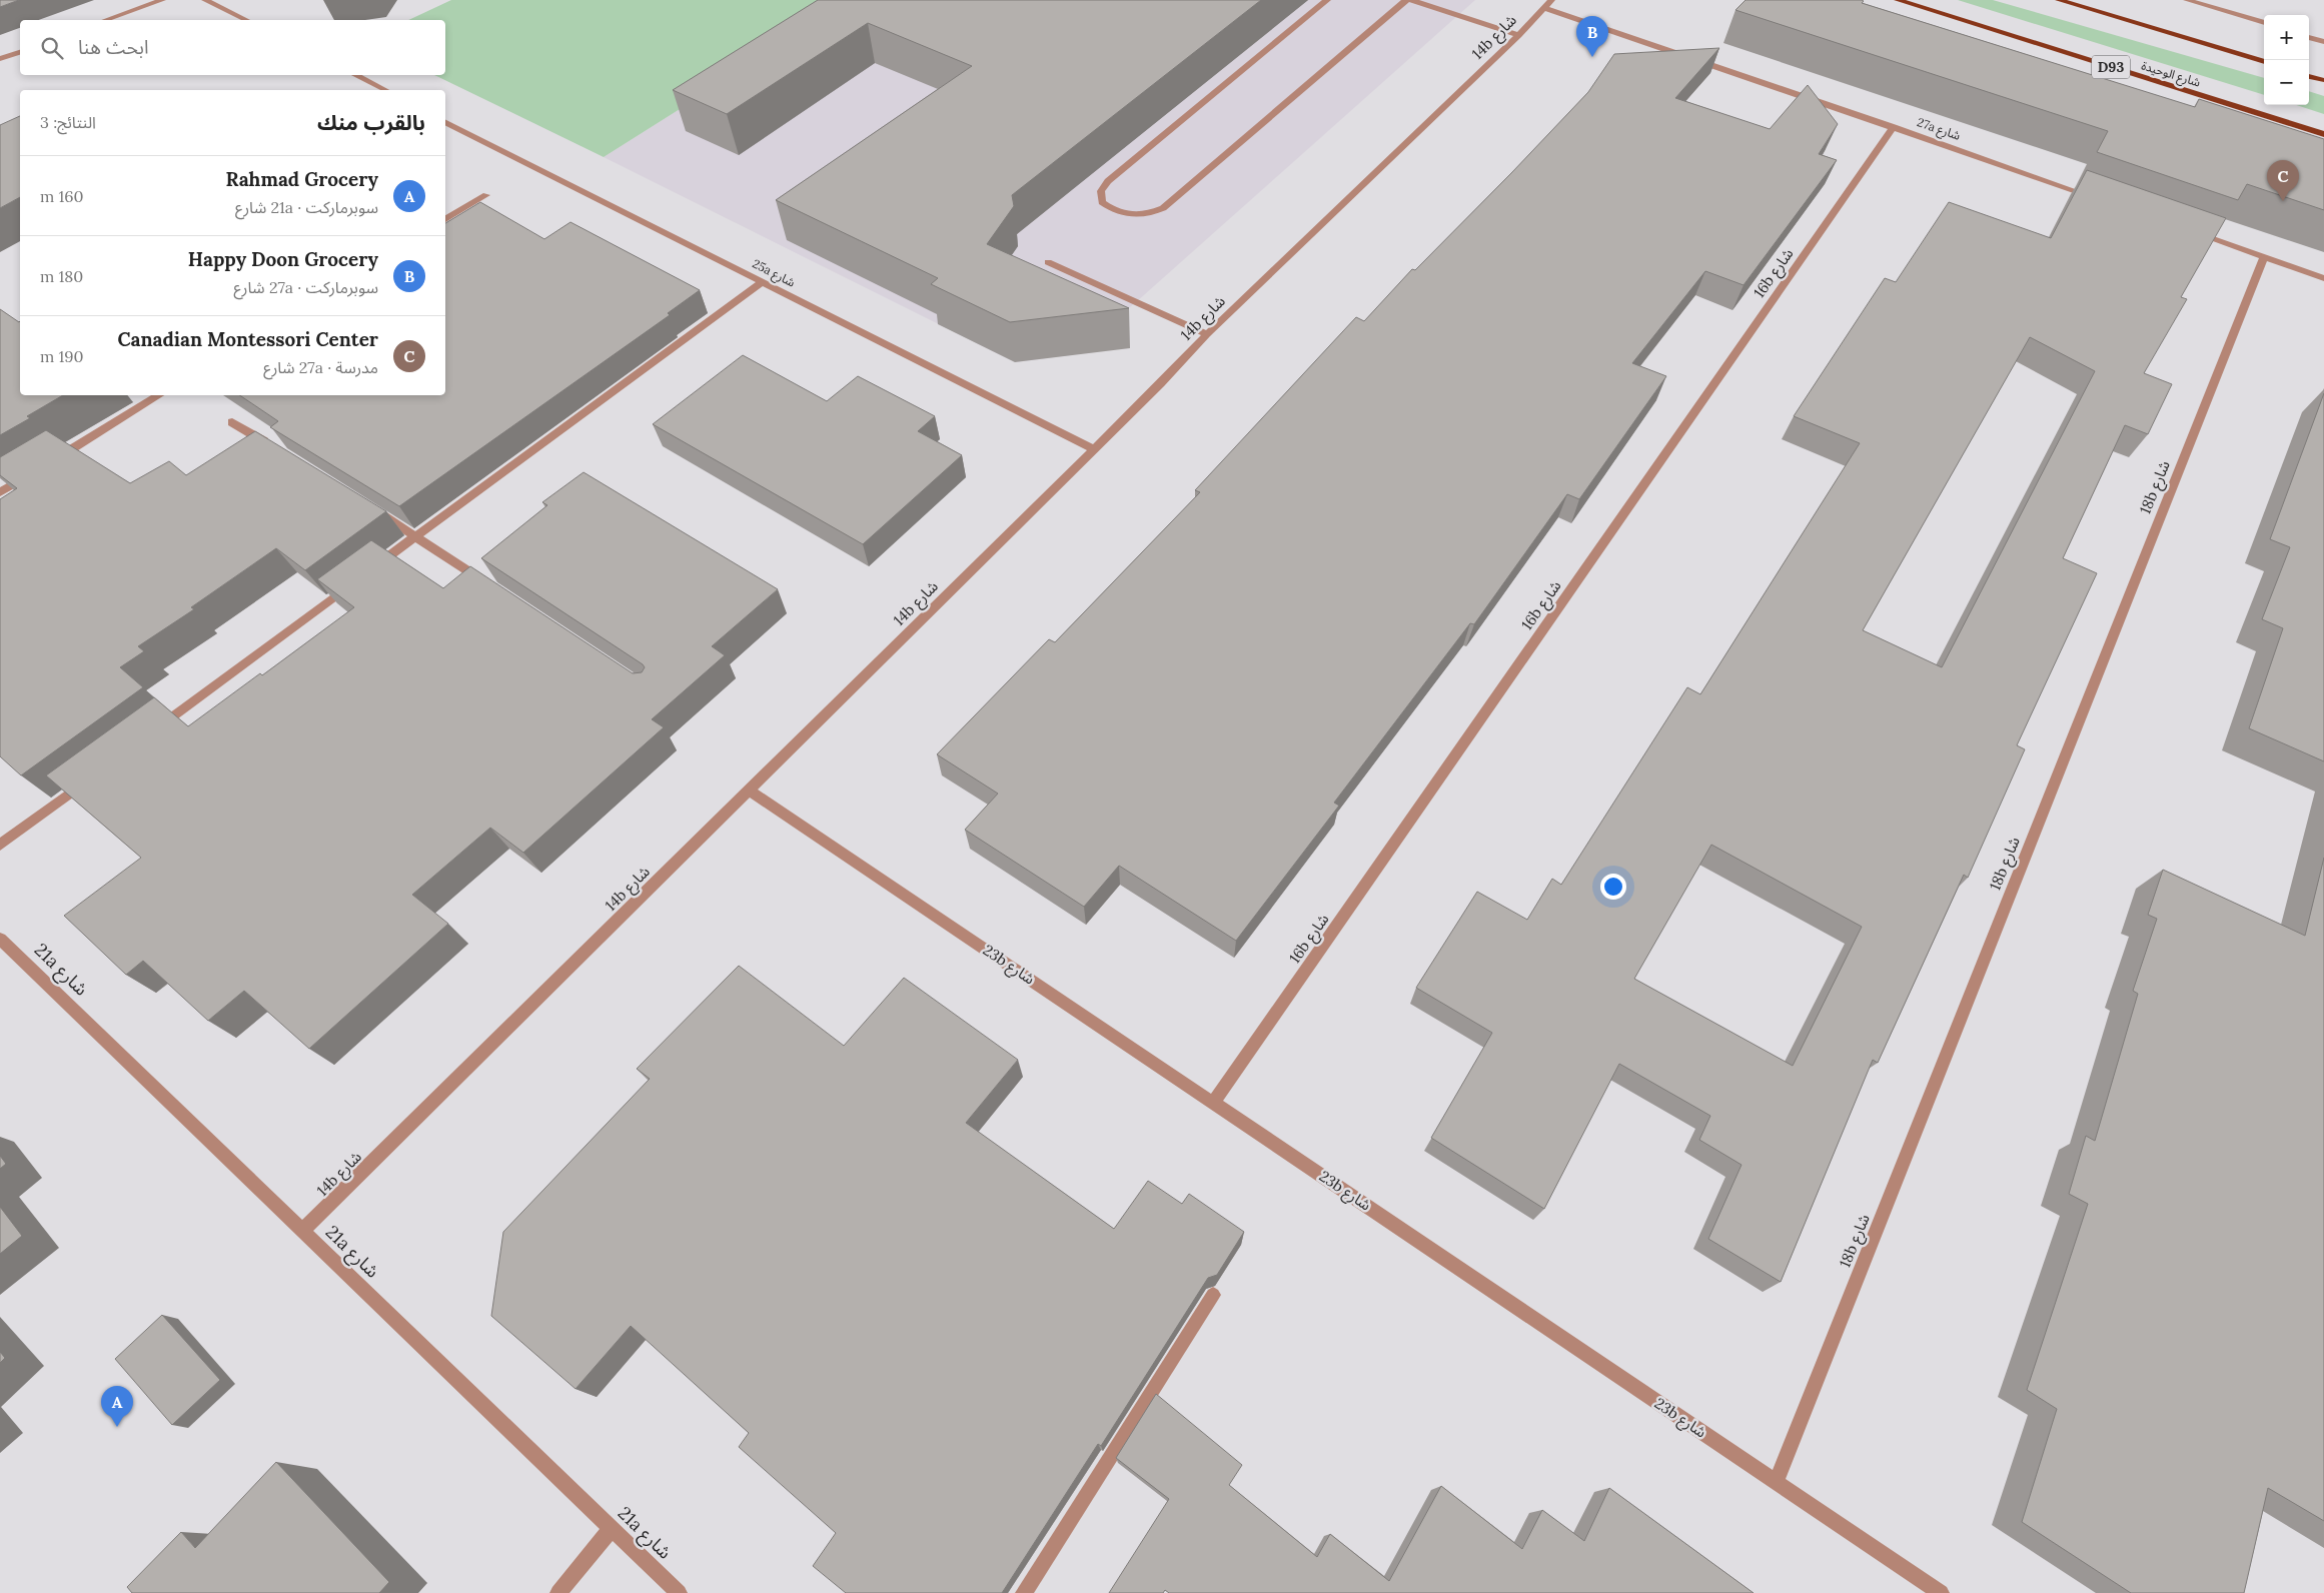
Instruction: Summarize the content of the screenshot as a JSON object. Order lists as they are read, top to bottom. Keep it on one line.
{"streets":{"main road":["D93","شارع الوحيدة"],"street":["14b شارع","27a شارع","25a شارع","16b شارع","18b شارع","23b شارع","21a شارع"]},"crossings":[["14b شارع","27a شارع"],["14b شارع","25a شارع"],["14b شارع","23b شارع"],["14b شارع","21a شارع"],["27a شارع","16b شارع"],["16b شارع","23b شارع"],["18b شارع","23b شارع"]],"page":{"map_buttons":["+","−"],"pins":["B","C","A"],"search":"ابحث هنا","heading":["بالقرب منك","النتائج: 3"],"list":[{"mark":"A","name":"Rahmad Grocery","note":"سوبرماركت · 21a شارع","value":"160 m"},{"mark":"B","name":"Happy Doon Grocery","note":"سوبرماركت · 27a شارع","value":"180 m"},{"mark":"C","name":"Canadian Montessori Center","note":"مدرسة · 27a شارع","value":"190 m"}]}}
